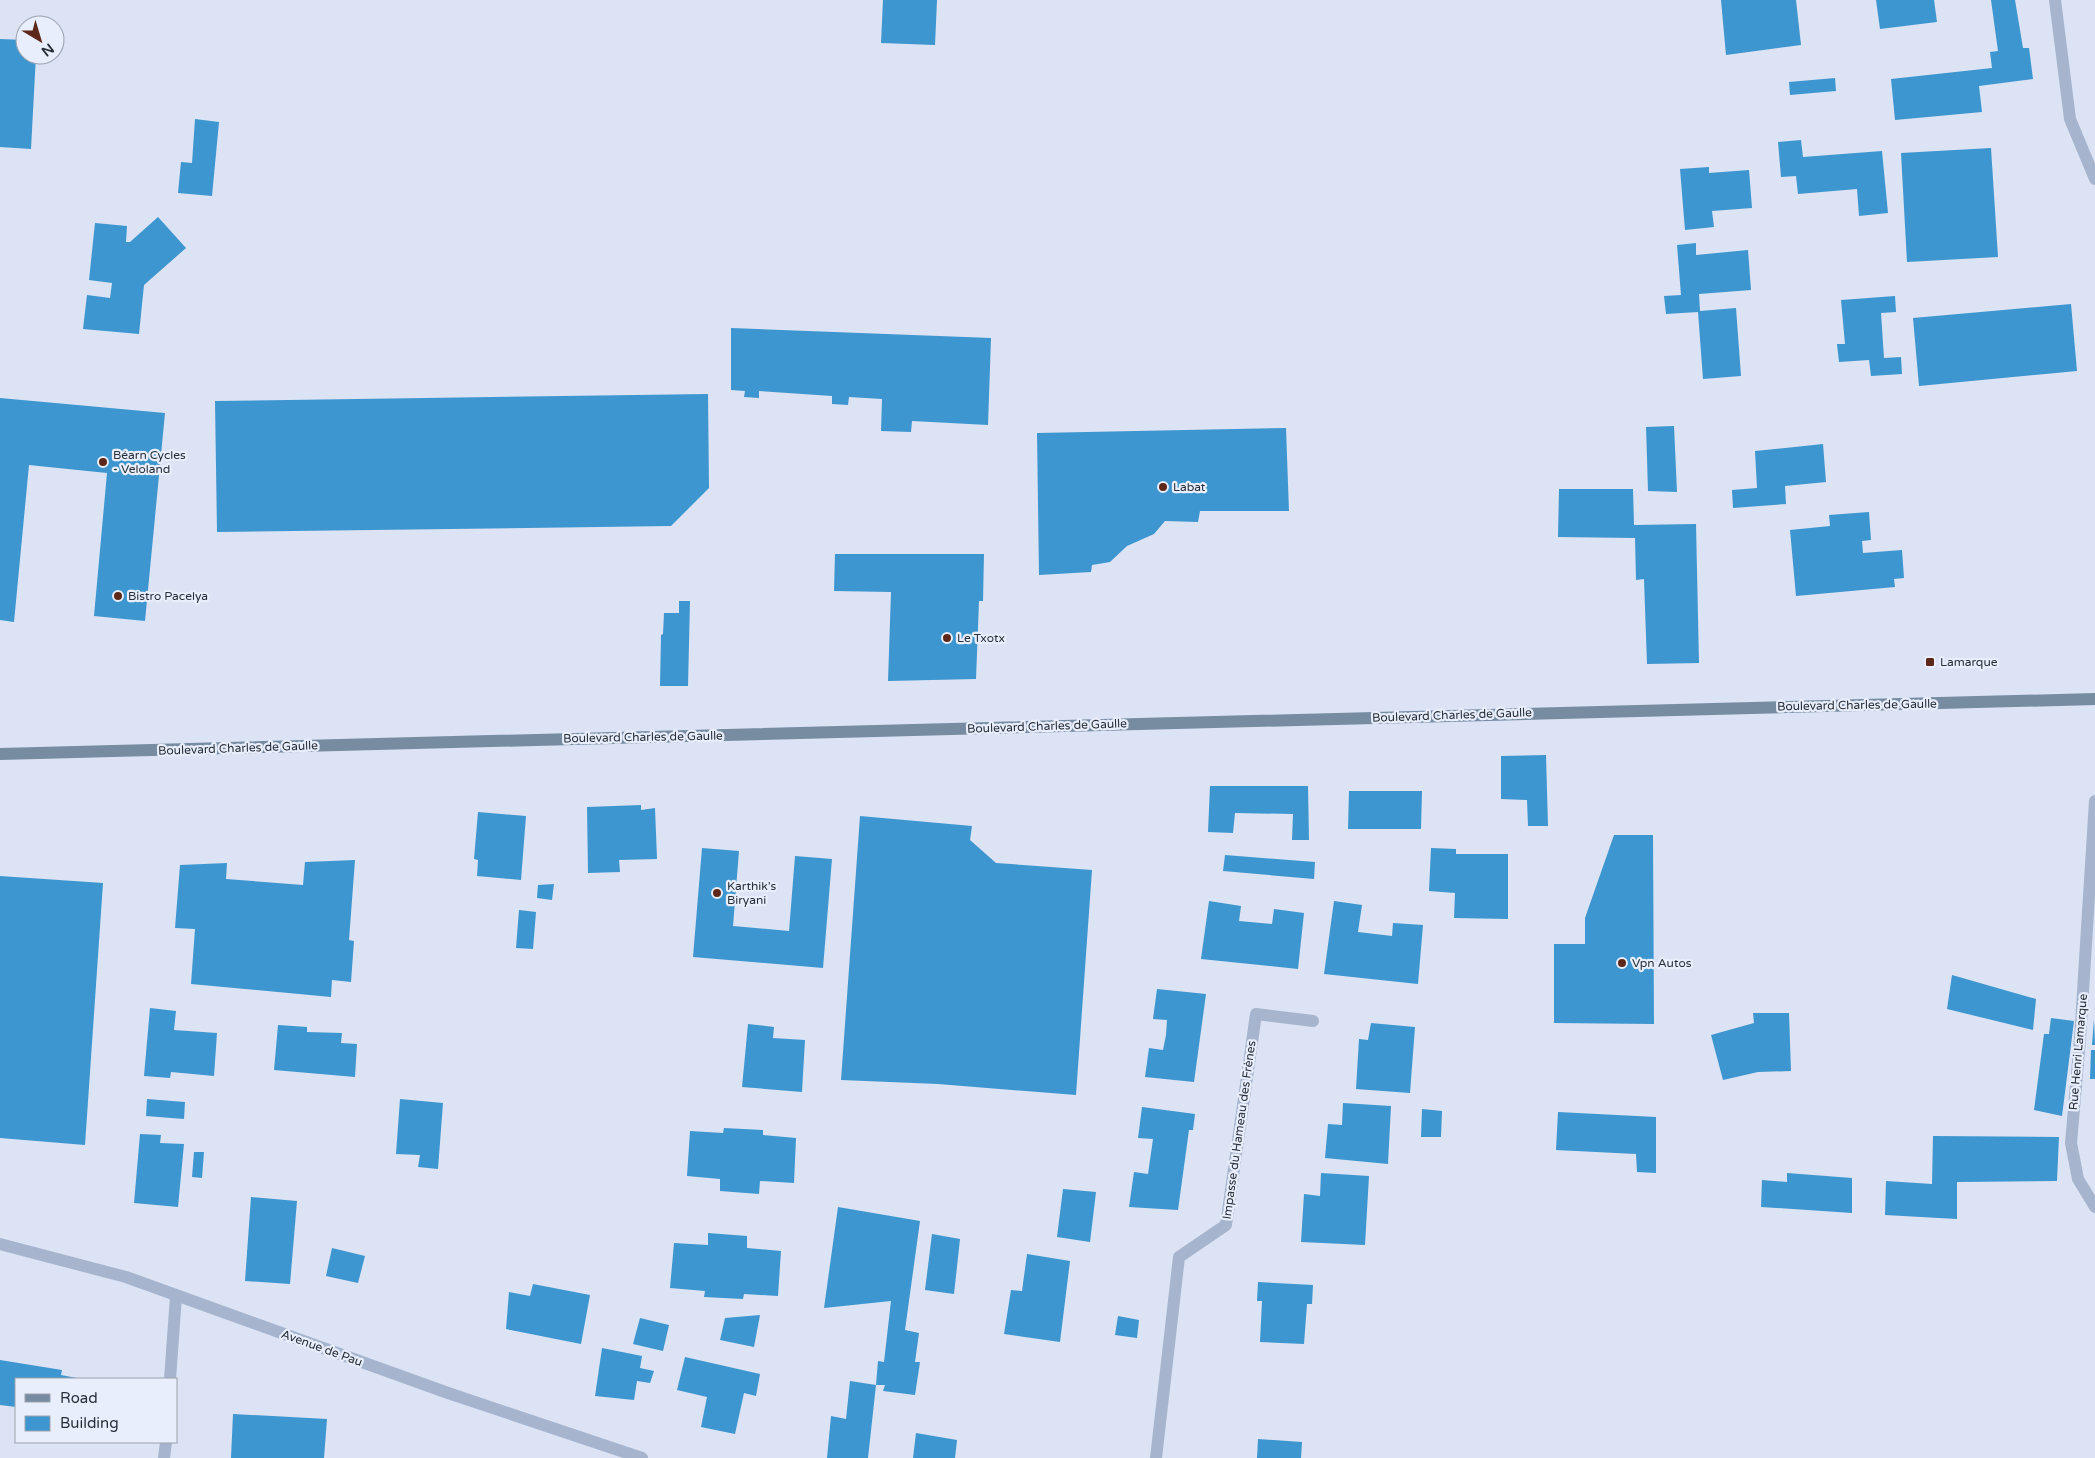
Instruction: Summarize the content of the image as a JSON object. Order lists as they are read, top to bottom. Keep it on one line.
{"streets":{"main road":["Boulevard Charles de Gaulle"],"street":["Rue Henri Lamarque","Impasse du Hameau des Frènes","Avenue de Pau"]},"places":{"other":["Béarn Cycles - Veloland","Labat","Bistro Pacelya","Le Txotx","Karthik’s Biryani","Vpn Autos"],"transit":["Lamarque"]},"legend":["Road","Building"],"north":"bottom right"}
